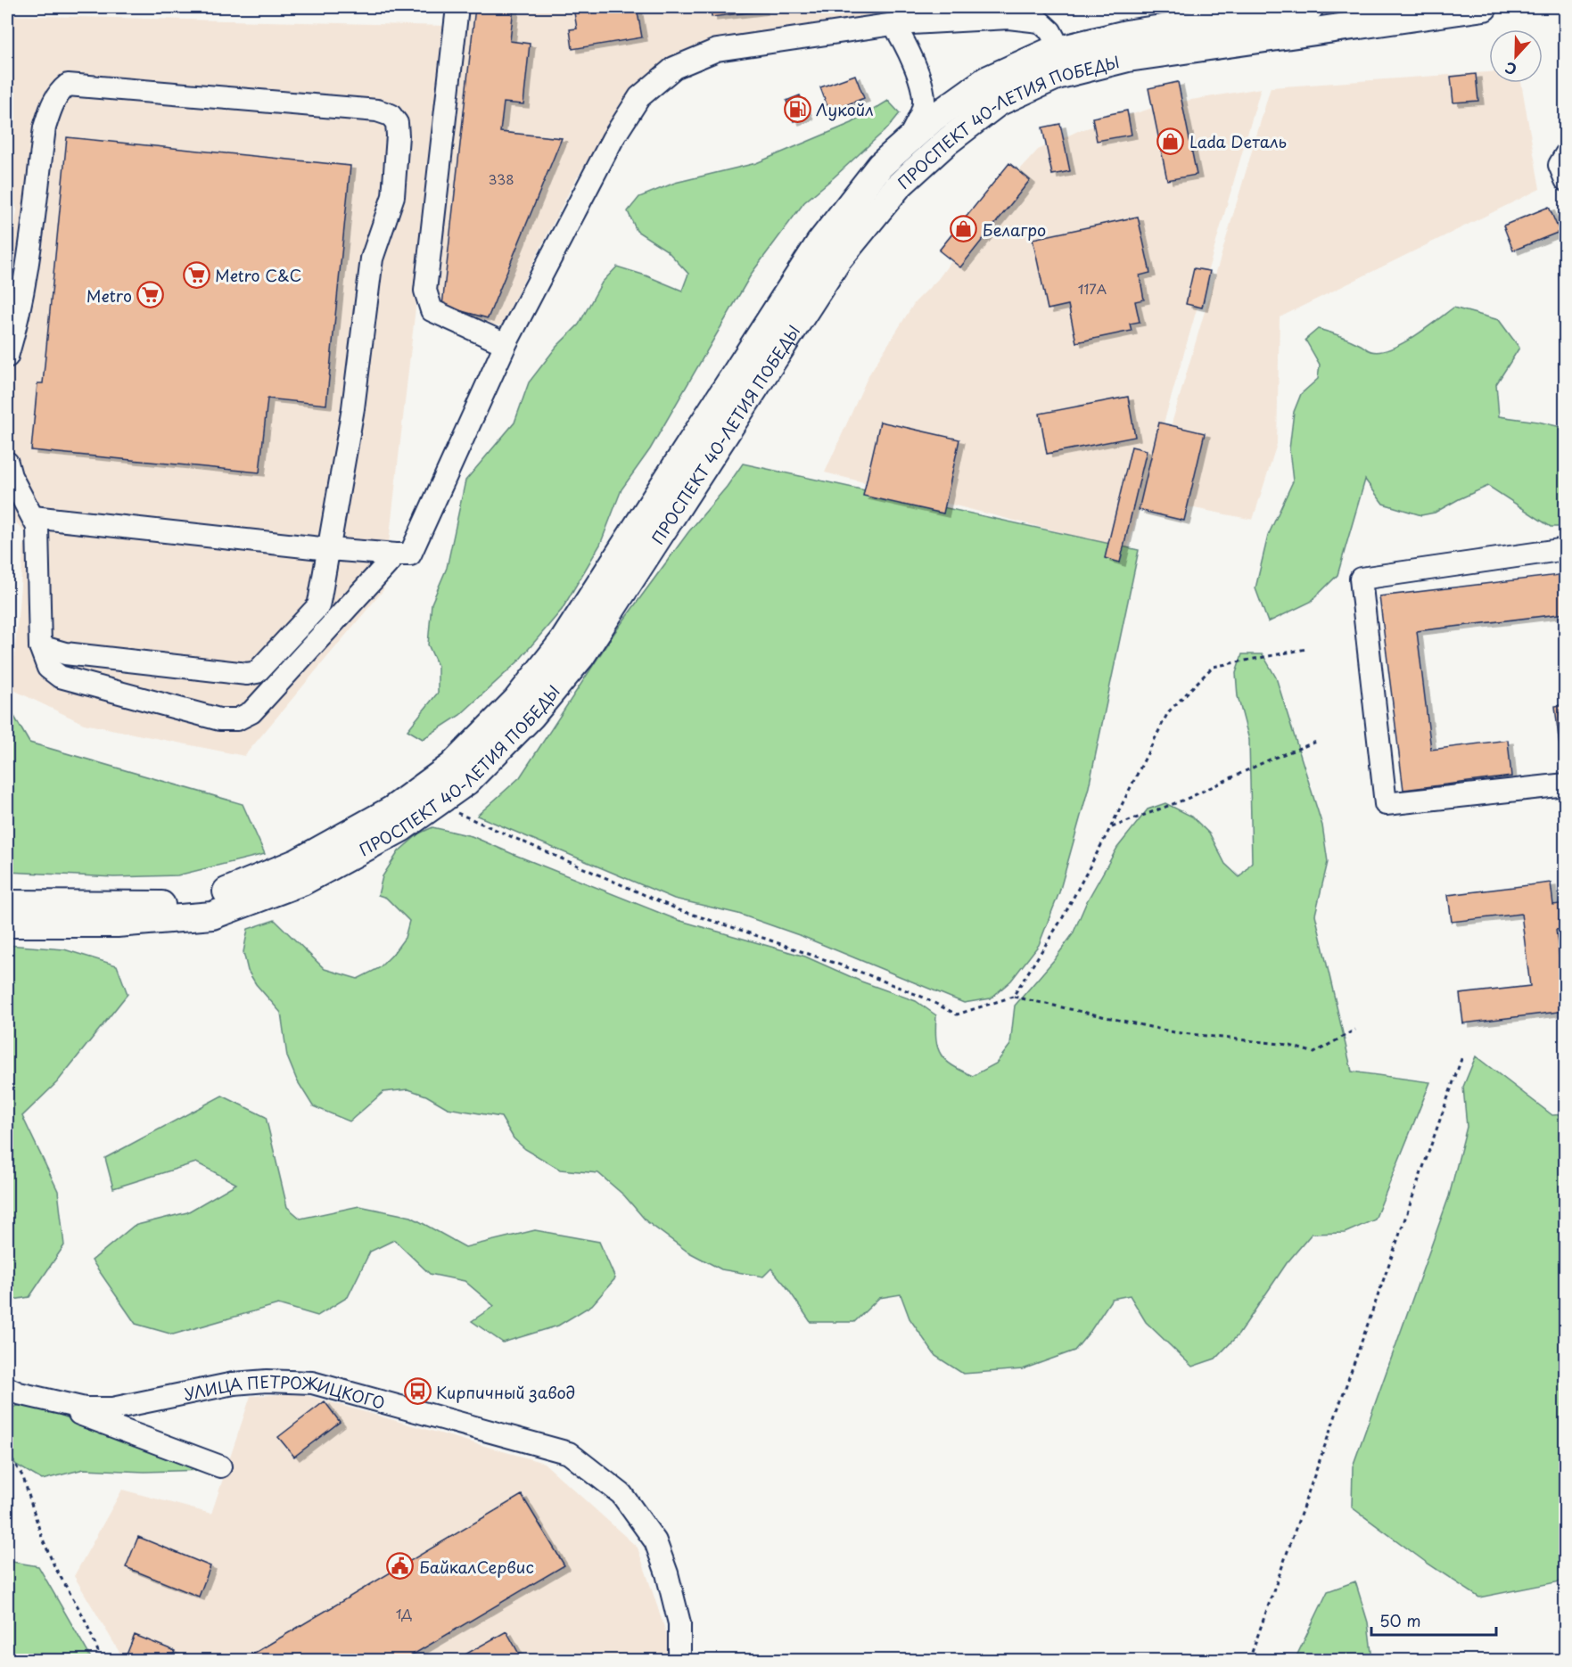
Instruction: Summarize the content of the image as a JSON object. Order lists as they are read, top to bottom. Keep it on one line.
{"streets":{"main road":["ПРОСПЕКТ 40-ЛЕТИЯ ПОБЕДЫ"],"street":["УЛИЦА ПЕТРОЖИЦКОГО"]},"places":{"fuel station":["Лукойл"],"shop":["Lada Dеталь","Белагро"],"supermarket":["Metro C&C","Metro"],"bus stop":["Кирпичный завод"],"public building":["БайкалСервис"]},"house_numbers":["338","117А","1Д"],"scale_bar":"50 m","north":"bottom"}
